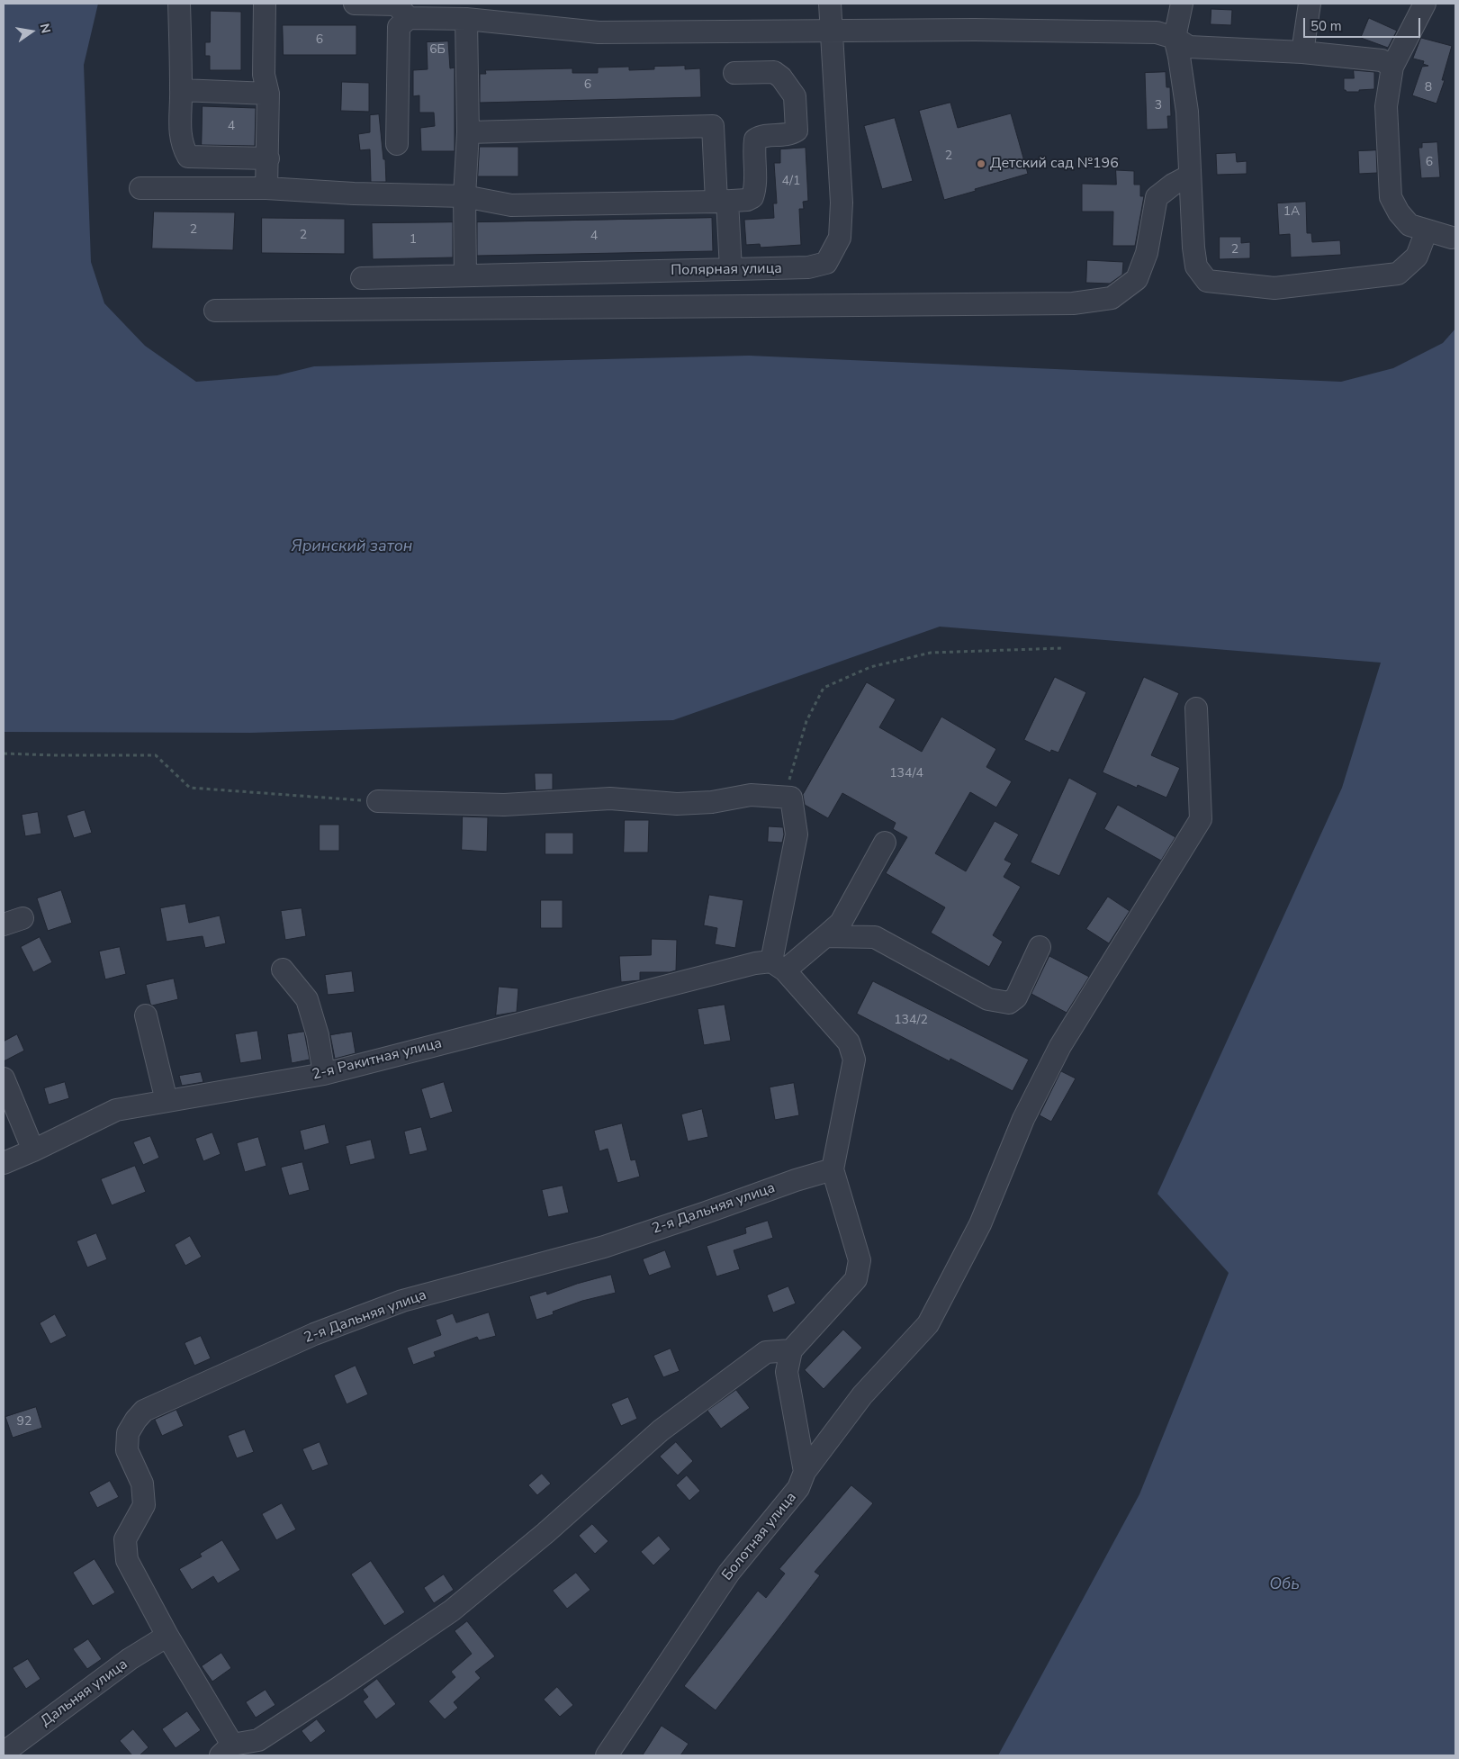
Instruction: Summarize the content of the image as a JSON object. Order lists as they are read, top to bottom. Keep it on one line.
{"streets":{"street":["Полярная улица","2-я Ракитная улица","2-я Дальняя улица","Болотная улица","Дальняя улица"]},"crossings":[["2-я Дальняя улица","Дальняя улица"]],"water":["Яринский затон","Обь"],"places":["Детский сад №196"],"house_numbers":["6","6Б","6","8","3","4","2","6","4/1","1А","2","2","4","1","2","134/4","134/2","92"],"scale_bar":"50 m","north":"right"}
